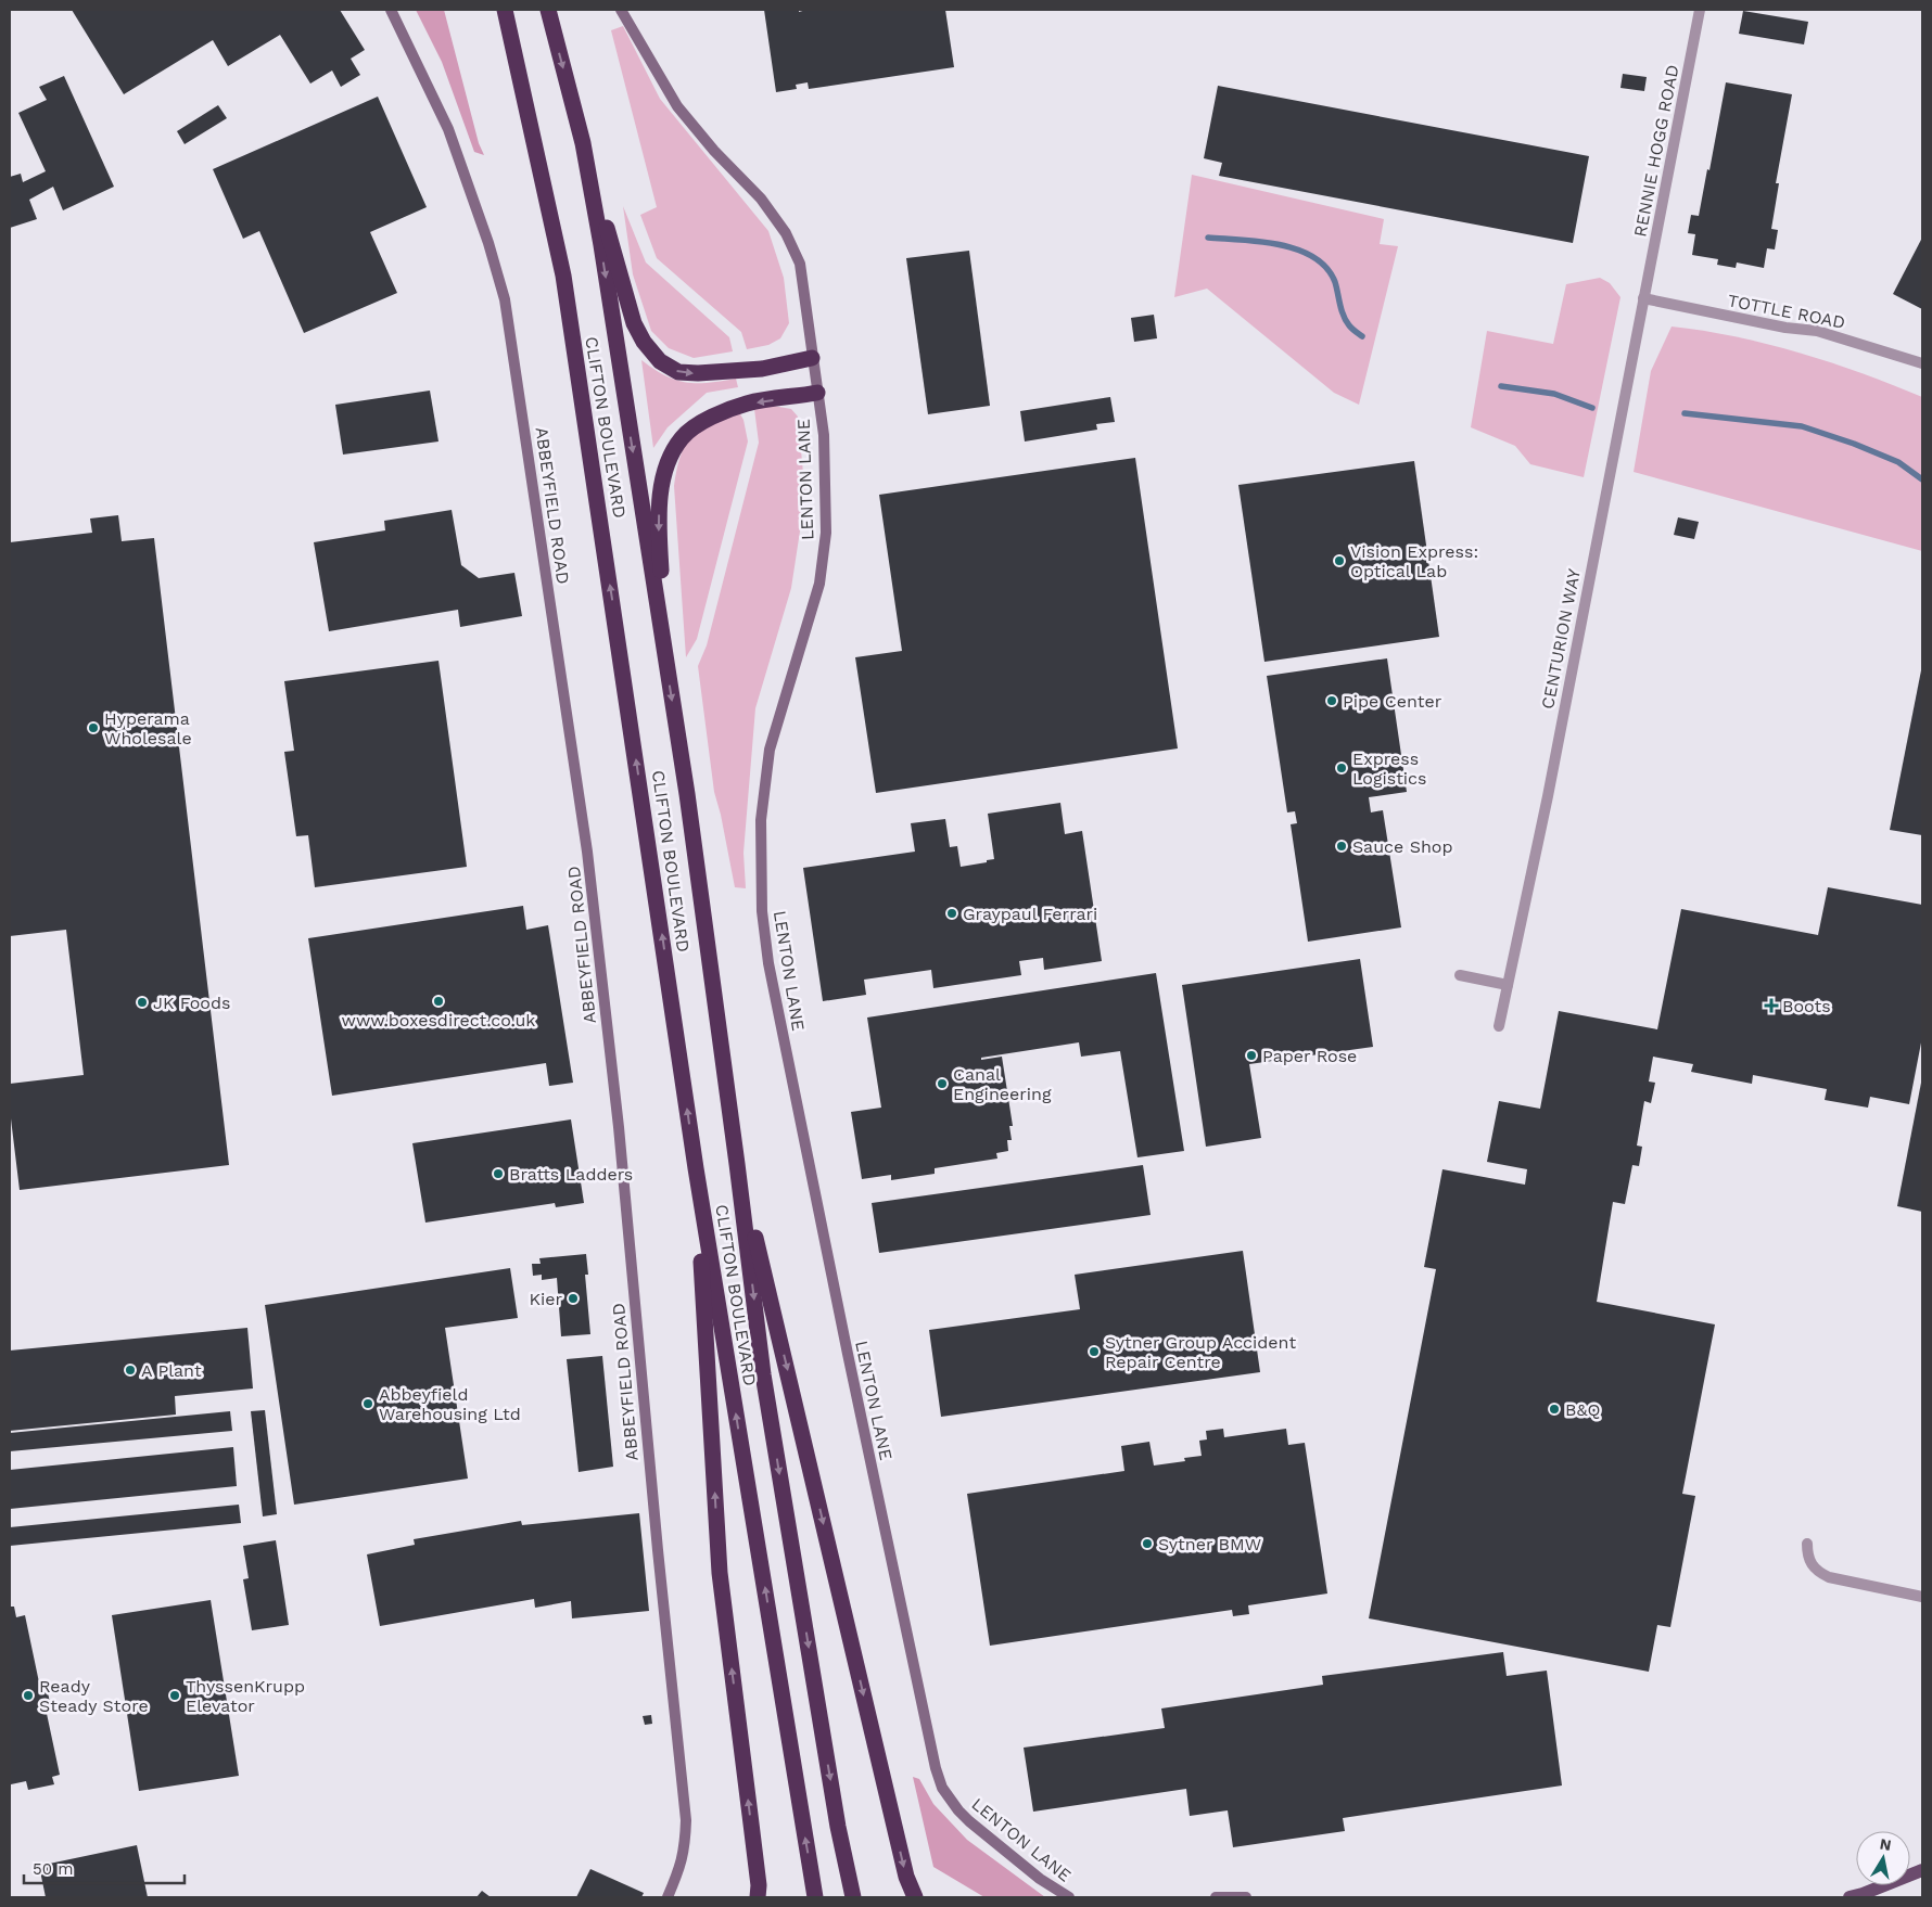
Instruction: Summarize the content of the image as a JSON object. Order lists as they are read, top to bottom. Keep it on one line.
{"streets":{"highway":["CLIFTON BOULEVARD"],"street":["RENNIE HOGG ROAD","TOTTLE ROAD","LENTON LANE","ABBEYFIELD ROAD","CENTURION WAY"]},"crossings":[["RENNIE HOGG ROAD","TOTTLE ROAD"],["RENNIE HOGG ROAD","CENTURION WAY"],["TOTTLE ROAD","CENTURION WAY"]],"places":{"other":["Vision Express: Optical Lab","Pipe Center","Hyperama Wholesale","Express Logistics","Sauce Shop","Graypaul Ferrari","www.boxesdirect.co.uk","JK Foods","Paper Rose","Canal Engineering","Bratts Ladders","Kier","Sytner Group Accident Repair Centre","A Plant","Abbeyfield Warehousing Ltd","B&Q","Sytner BMW","Ready Steady Store","ThyssenKrupp Elevator"],"health":["Boots"]},"scale_bar":"50 m","north":"top"}
